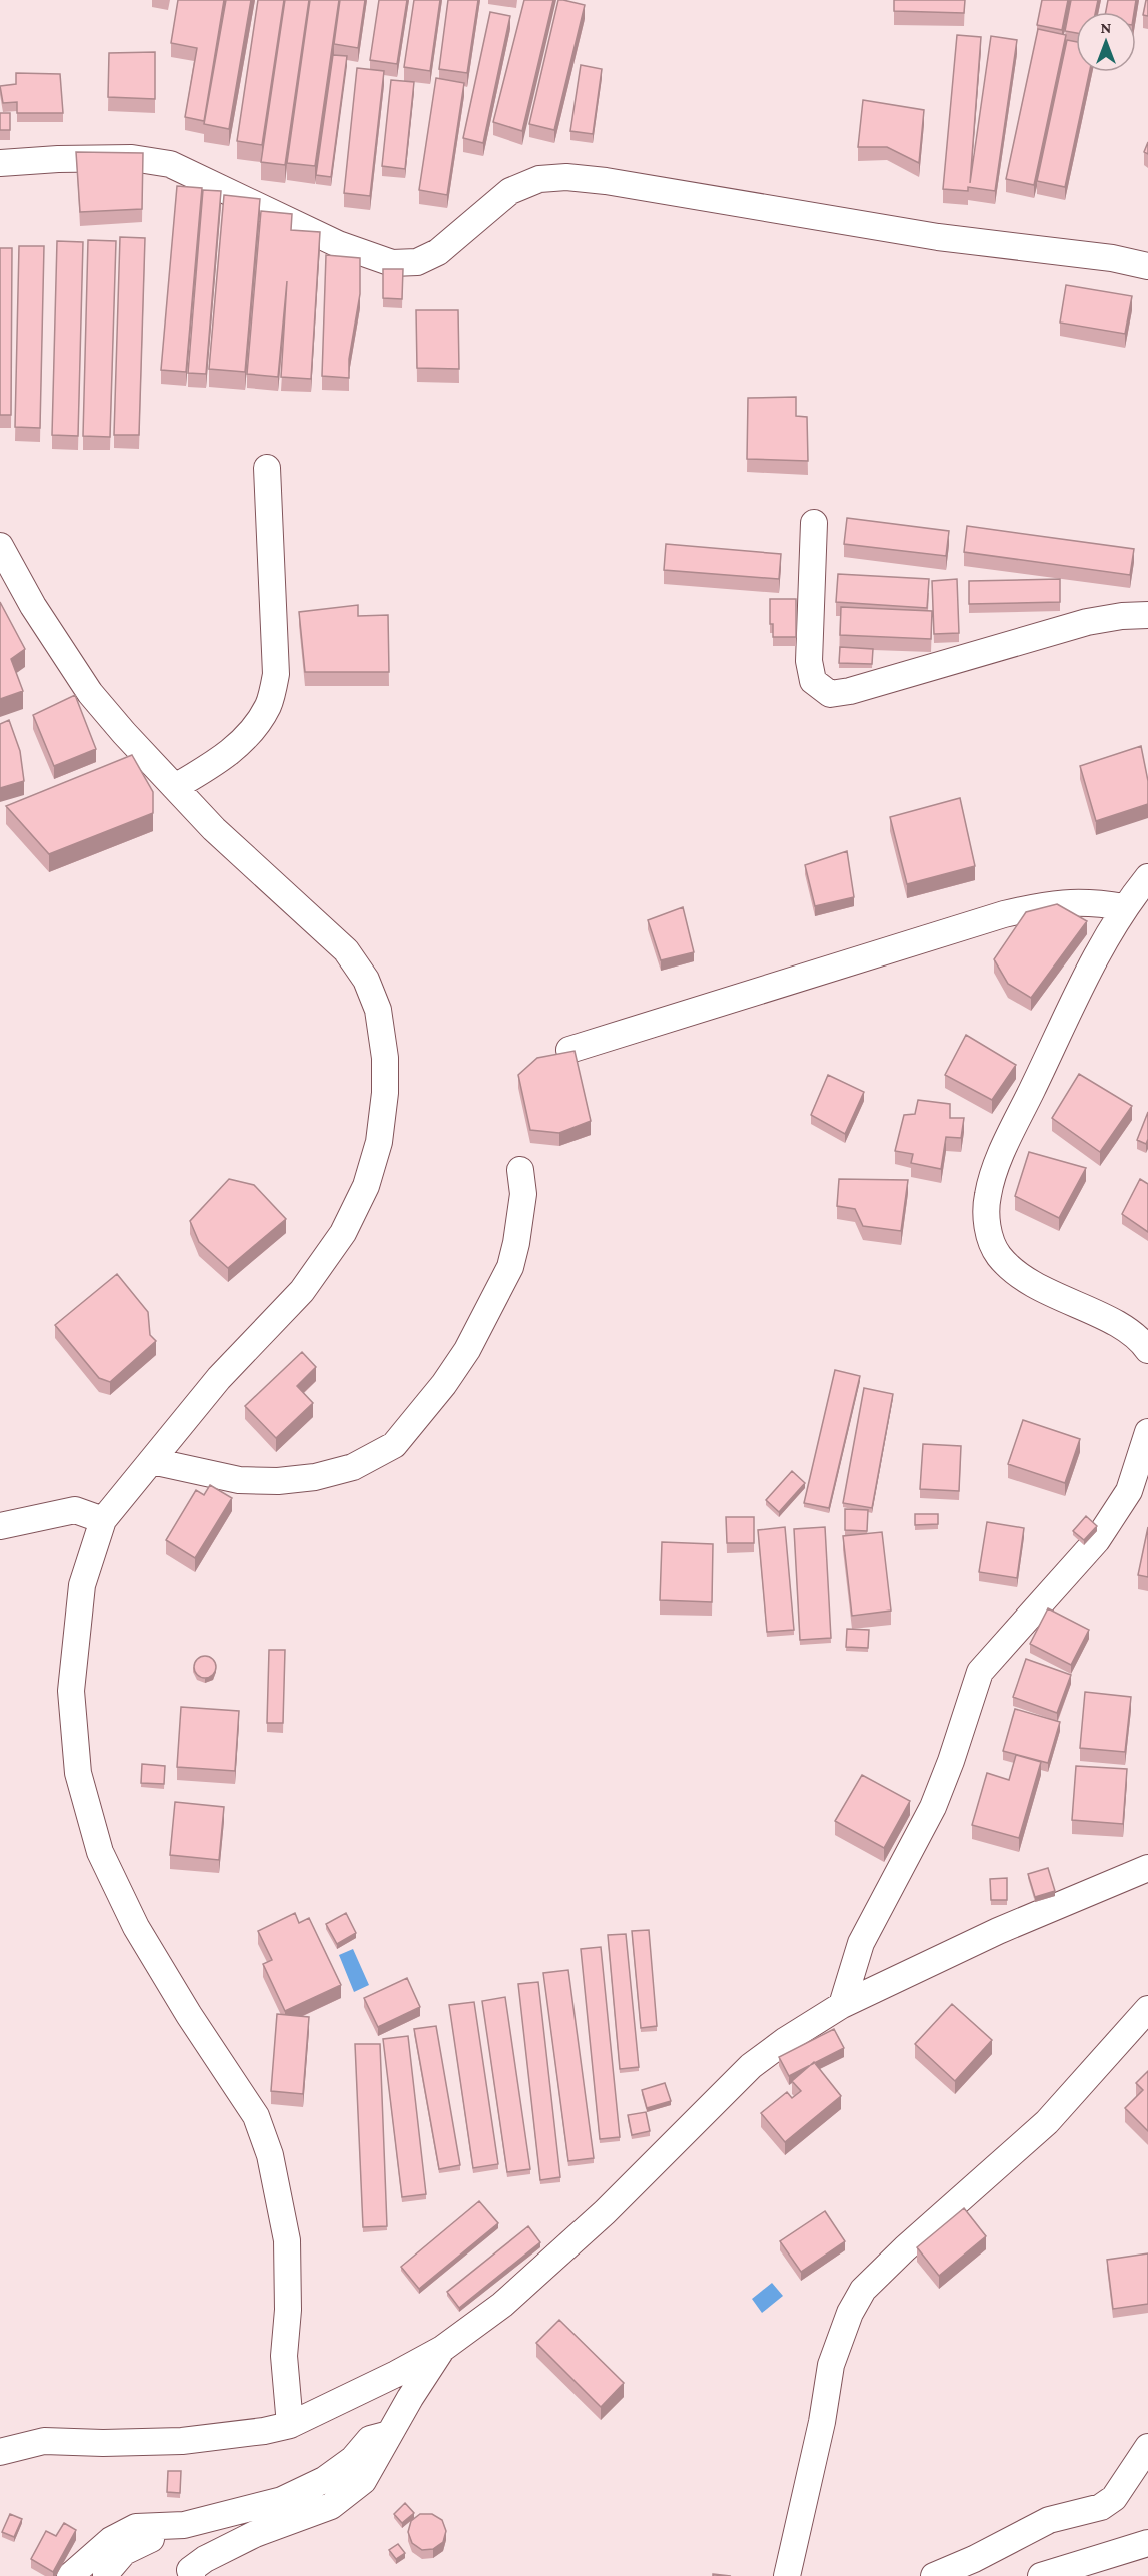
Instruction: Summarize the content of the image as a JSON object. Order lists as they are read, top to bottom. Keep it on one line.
{"north":"top"}
